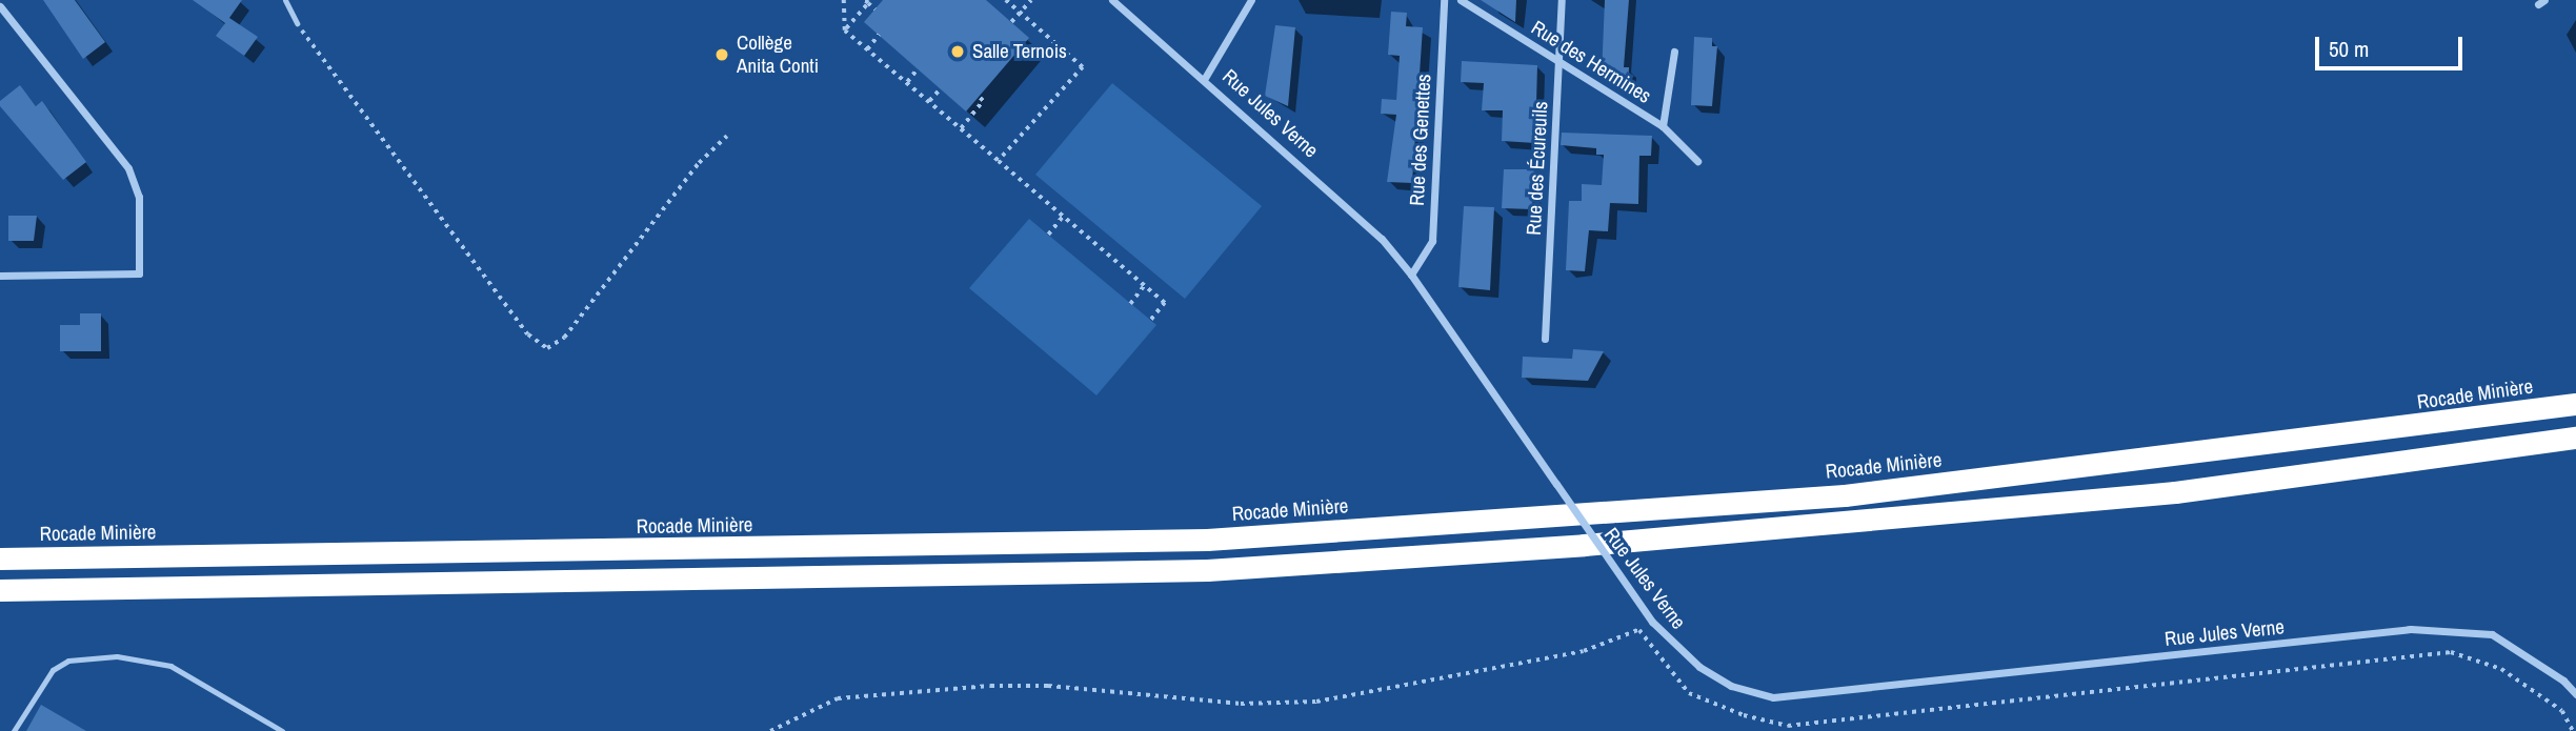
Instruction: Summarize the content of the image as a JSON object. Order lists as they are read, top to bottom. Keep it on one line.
{"streets":{"highway":["Rocade Minière"],"street":["Rue des Hermines","Rue Jules Verne","Rue des Genettes","Rue des Écureuils"]},"crossings":[["Rue des Hermines","Rue des Écureuils"],["Rue Jules Verne","Rue des Genettes"]],"places":["Salle Ternois","Collège Anita Conti"],"scale_bar":"50 m"}
